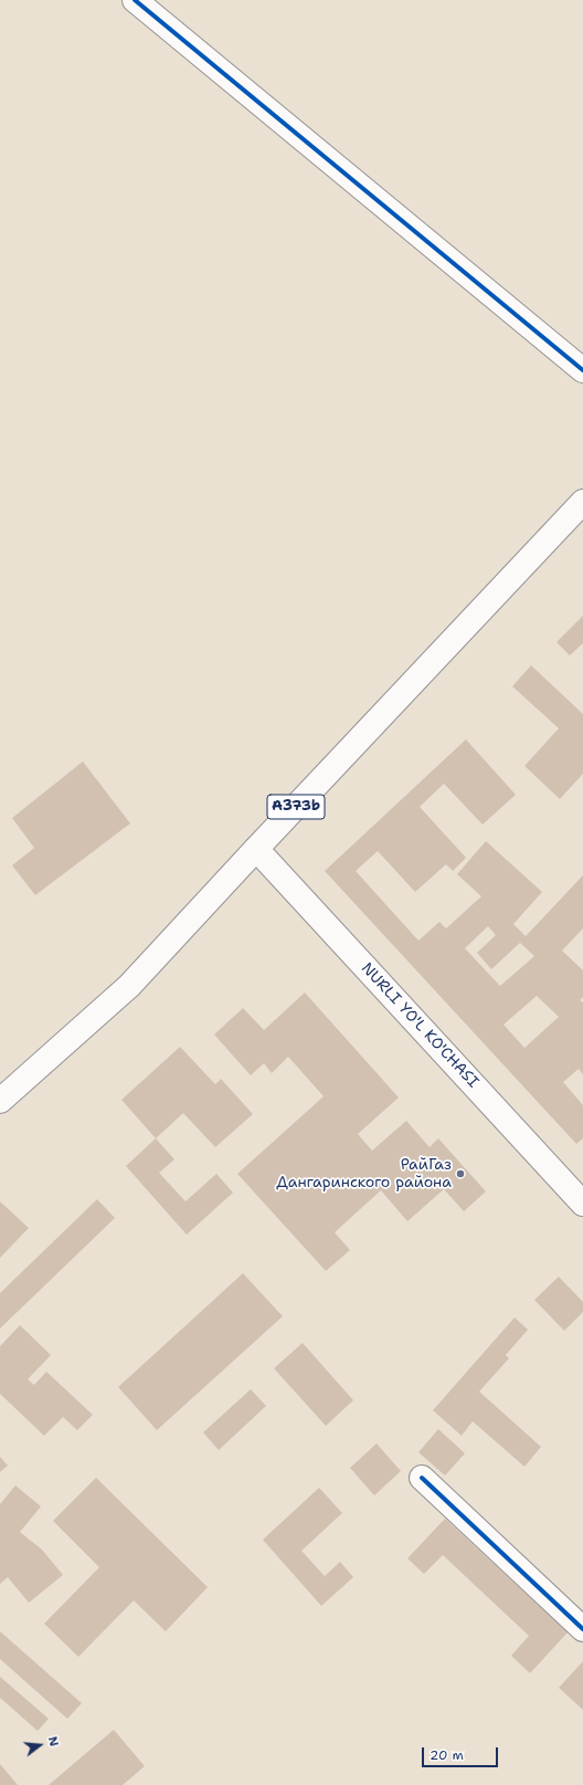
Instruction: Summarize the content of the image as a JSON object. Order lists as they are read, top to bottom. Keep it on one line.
{"streets":{"main road":["A373b","NURLI YO'L KO'CHASI"]},"crossings":[["A373b","NURLI YO'L KO'CHASI"]],"places":["РайГаз Дангаринского района"],"scale_bar":"20 m","north":"right"}
